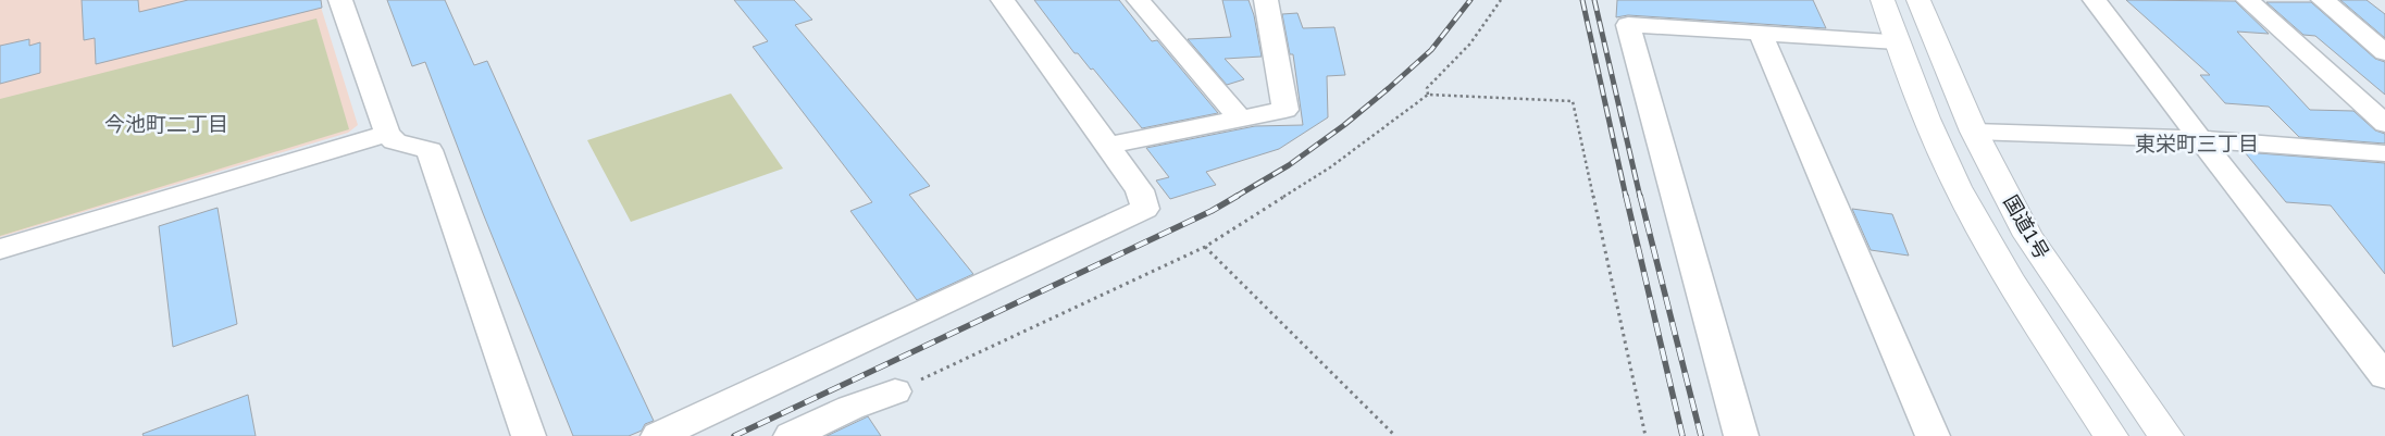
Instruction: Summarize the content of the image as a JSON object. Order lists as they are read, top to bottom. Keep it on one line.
{"streets":{"highway":["国道1号"]},"districts":["今池町二丁目","東栄町三丁目"]}
